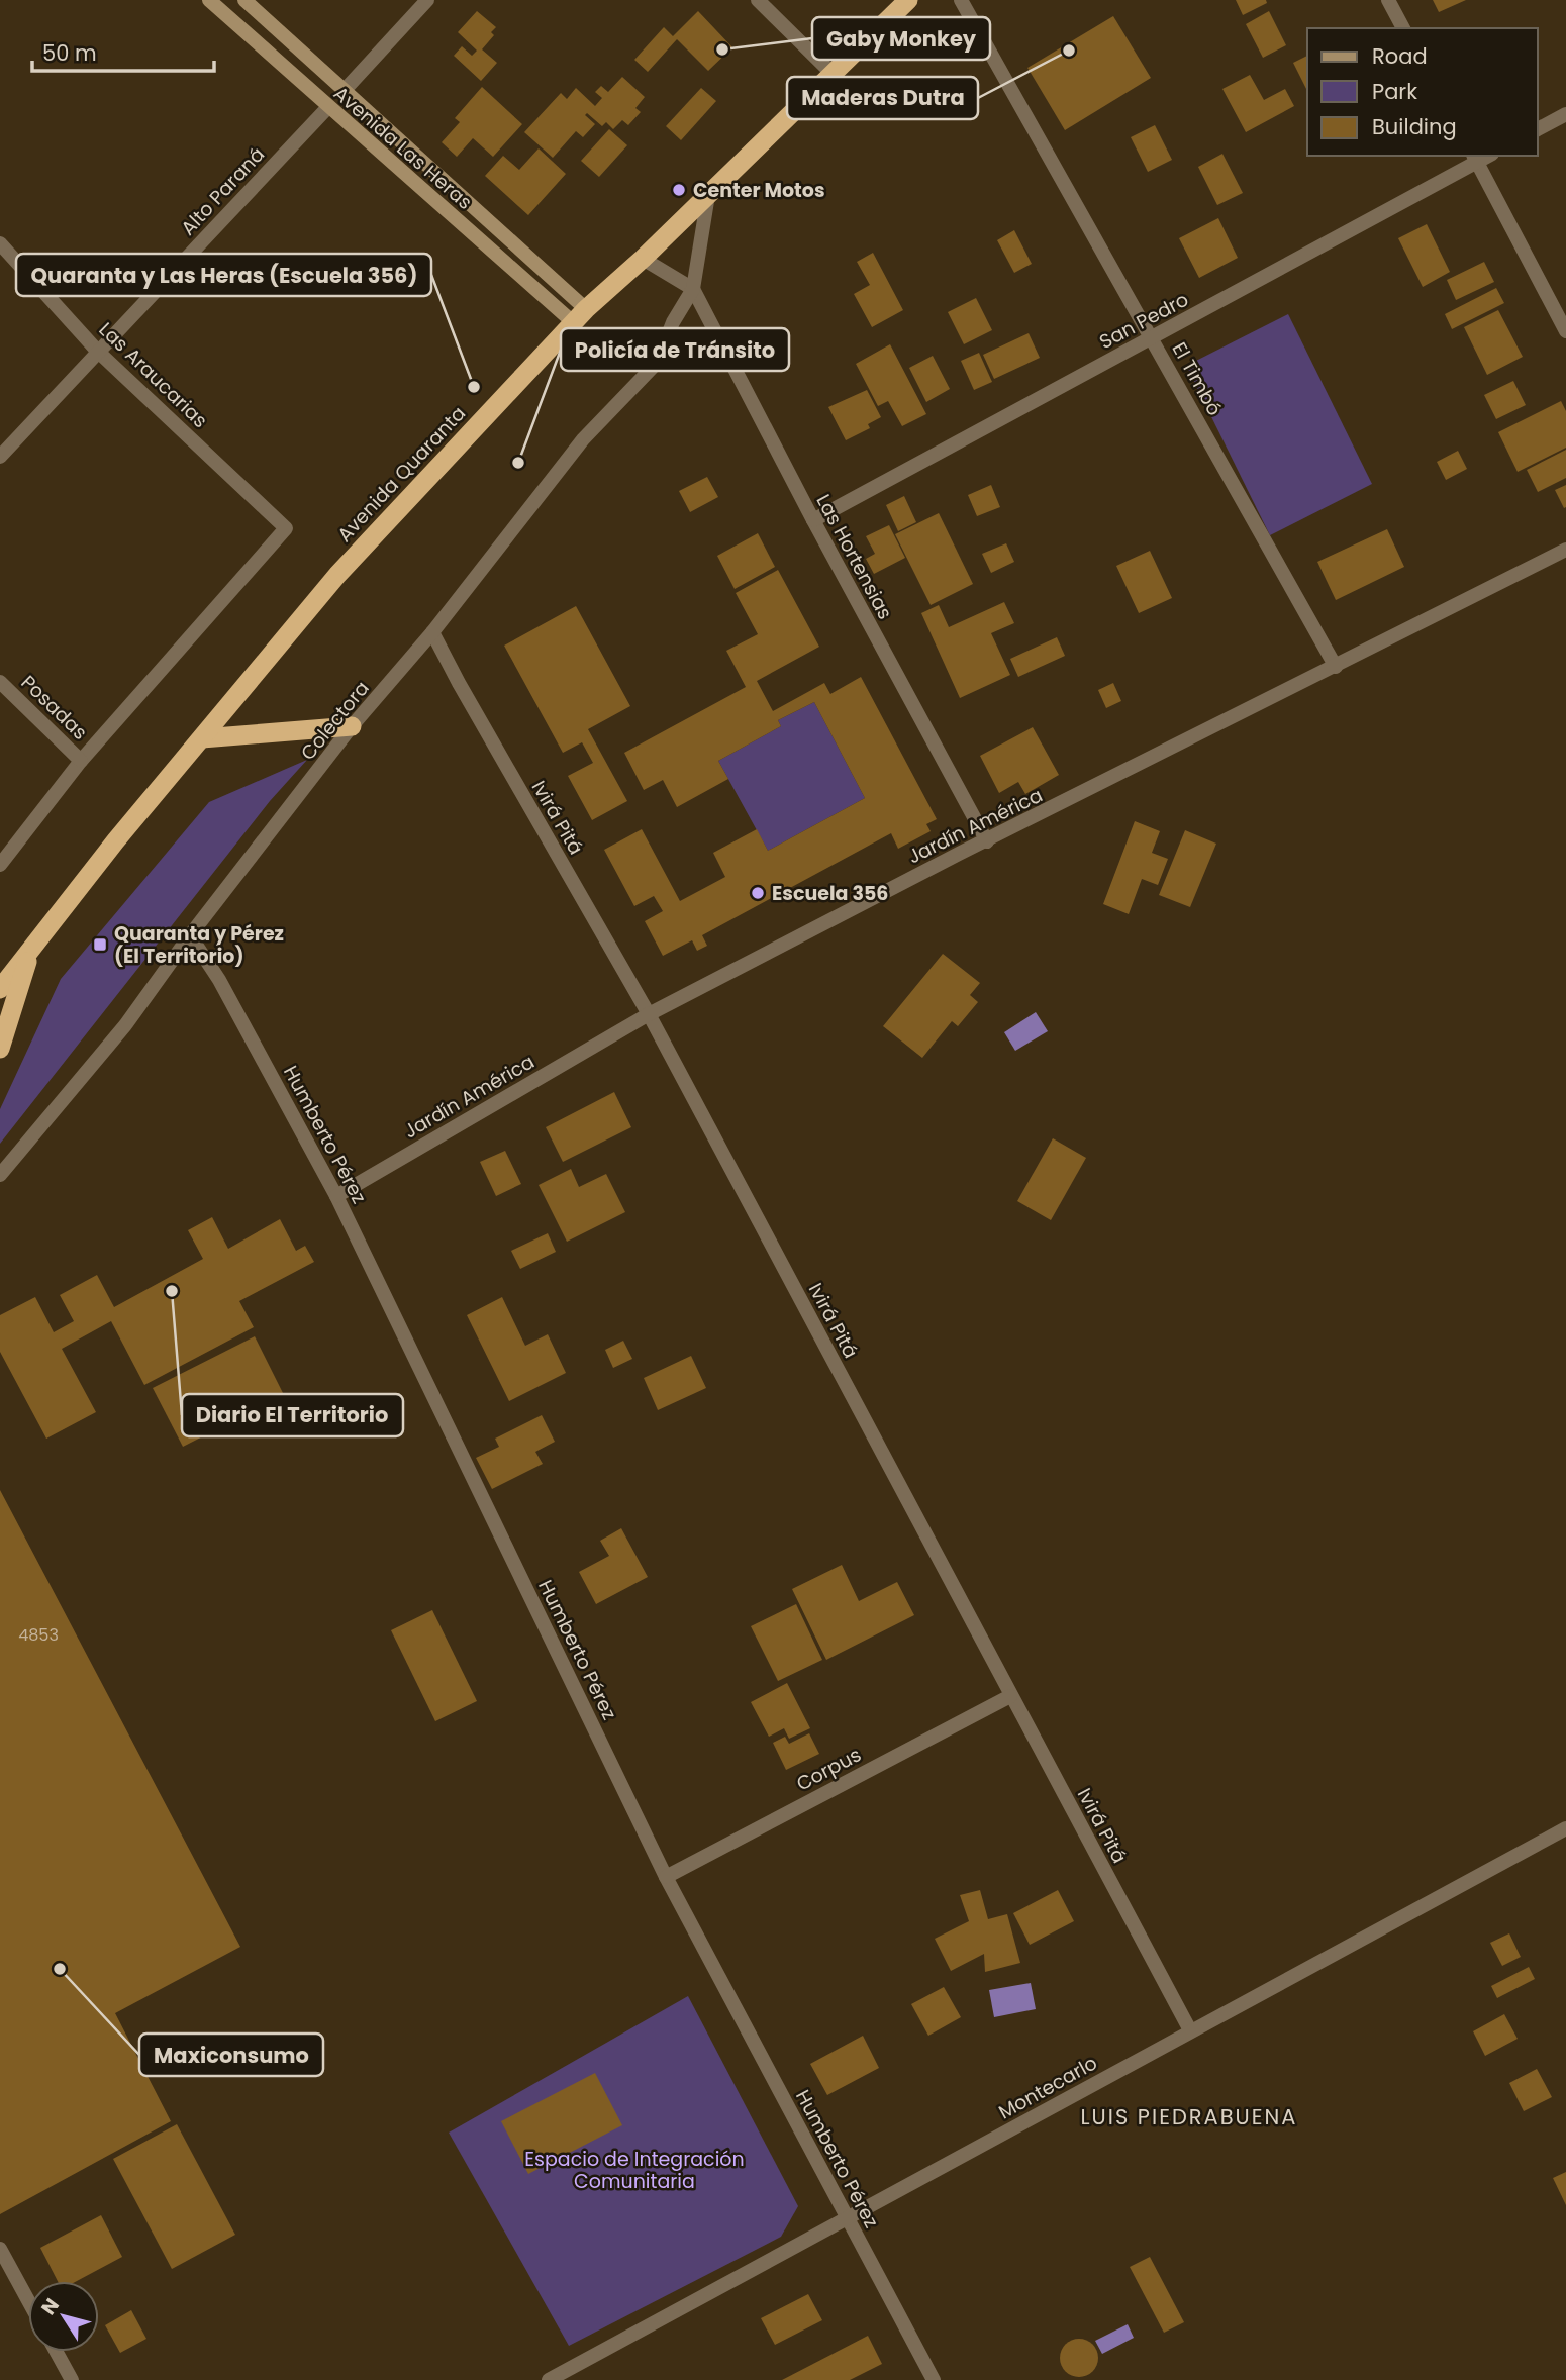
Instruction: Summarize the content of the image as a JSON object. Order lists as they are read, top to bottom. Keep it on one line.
{"streets":{"highway":["Avenida Quaranta"],"main road":["Avenida Las Heras"],"street":["Alto Paraná","San Pedro","Las Araucarias","El Timbó","Las Hortensias","Posadas","Colectora","Ivirá Pitá","Jardín América","Humberto Pérez","Corpus","Montecarlo"]},"crossings":[["Avenida Las Heras","Alto Paraná"],["Avenida Las Heras","Avenida Quaranta"],["Alto Paraná","Las Araucarias"],["San Pedro","El Timbó"],["San Pedro","Las Hortensias"],["Las Araucarias","Posadas"],["El Timbó","Jardín América"],["Las Hortensias","Colectora"],["Las Hortensias","Jardín América"],["Colectora","Ivirá Pitá"],["Colectora","Humberto Pérez"],["Ivirá Pitá","Jardín América"],["Ivirá Pitá","Corpus"],["Ivirá Pitá","Montecarlo"],["Jardín América","Humberto Pérez"],["Humberto Pérez","Corpus"],["Humberto Pérez","Montecarlo"]],"districts":["LUIS PIEDRABUENA"],"parks":["Espacio de Integración Comunitaria"],"places":{"other":["Gaby Monkey","Maderas Dutra","Center Motos","Quaranta y Las Heras (Escuela 356)","Policía de Tránsito","Escuela 356","Diario El Territorio","Maxiconsumo"],"transit":["Quaranta y Pérez (El Territorio)"]},"house_numbers":["4853"],"legend":["Road","Park","Building"],"scale_bar":"50 m","north":"top left"}
